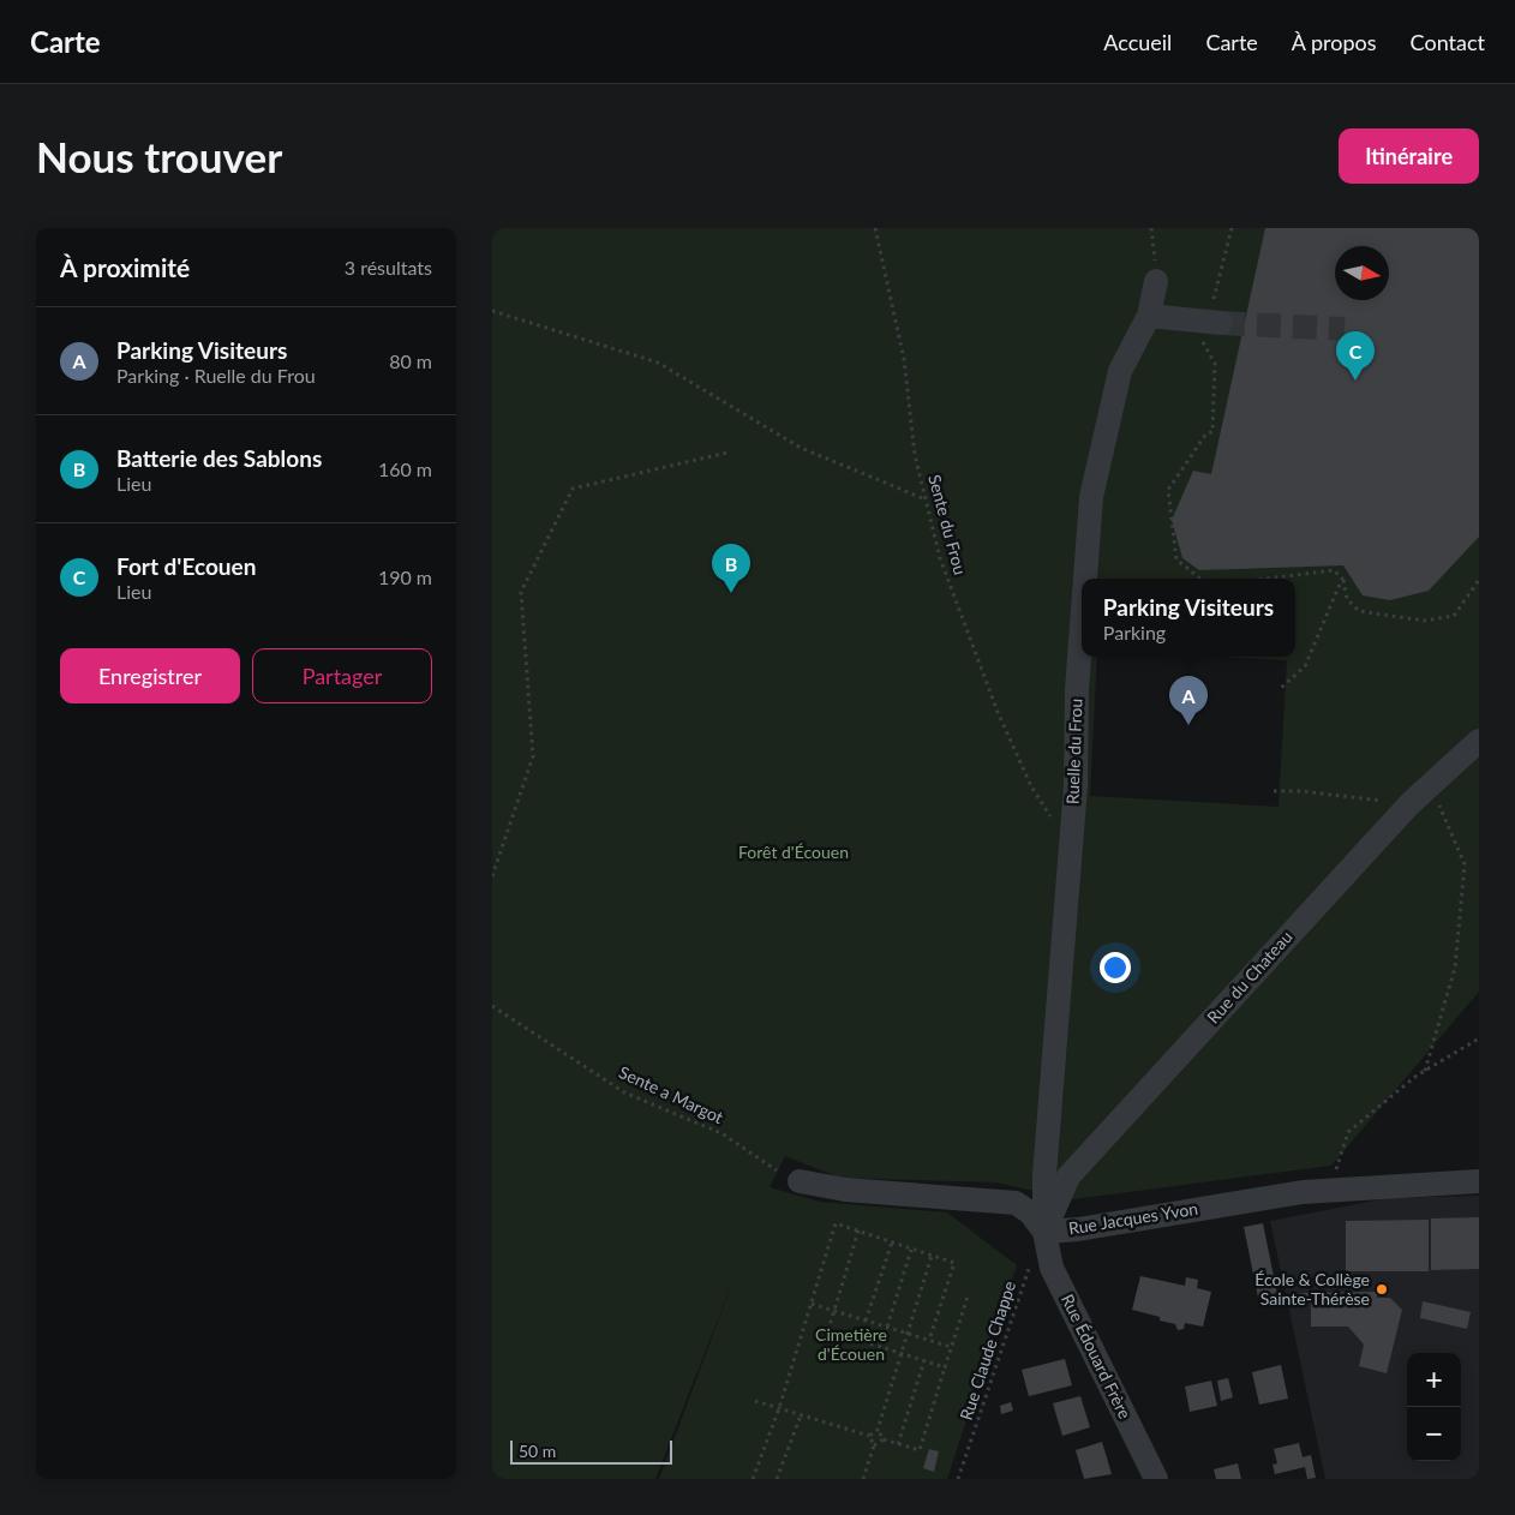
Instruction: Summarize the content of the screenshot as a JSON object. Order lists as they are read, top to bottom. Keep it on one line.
{"streets":{"street":["Ruelle du Frou","Rue du Chateau","Rue Jacques Yvon","Rue Édouard Frère"],"path":["Sente du Frou","Sente a Margot","Rue Claude Chappe"]},"crossings":[["Sente du Frou","Ruelle du Frou"],["Ruelle du Frou","Rue du Chateau"],["Ruelle du Frou","Rue Jacques Yvon"],["Ruelle du Frou","Rue Claude Chappe"],["Ruelle du Frou","Rue Édouard Frère"],["Rue du Chateau","Rue Jacques Yvon"],["Rue du Chateau","Rue Claude Chappe"],["Rue du Chateau","Rue Édouard Frère"],["Rue Jacques Yvon","Rue Claude Chappe"],["Rue Jacques Yvon","Rue Édouard Frère"],["Rue Claude Chappe","Rue Édouard Frère"]],"parks":["Forêt d'Écouen","Cimetière d'Écouen"],"places":["École & Collège Sainte-Thérèse"],"scale_bar":"50 m","north":"right","page":{"header":"Carte","nav":["Accueil","Carte","À propos","Contact"],"buttons":["Itinéraire",["Enregistrer","Partager"]],"title":"Nous trouver","heading":["À proximité","3 résultats"],"list":[{"mark":"A","name":"Parking Visiteurs","note":"Parking · Ruelle du Frou","value":"80 m"},{"mark":"B","name":"Batterie des Sablons","note":"Lieu","value":"160 m"},{"mark":"C","name":"Fort d'Ecouen","note":"Lieu","value":"190 m"}],"pins":["C","B","A"],"popup":["Parking Visiteurs","Parking"],"map_buttons":["+","−"],"scale":"50 m"}}
